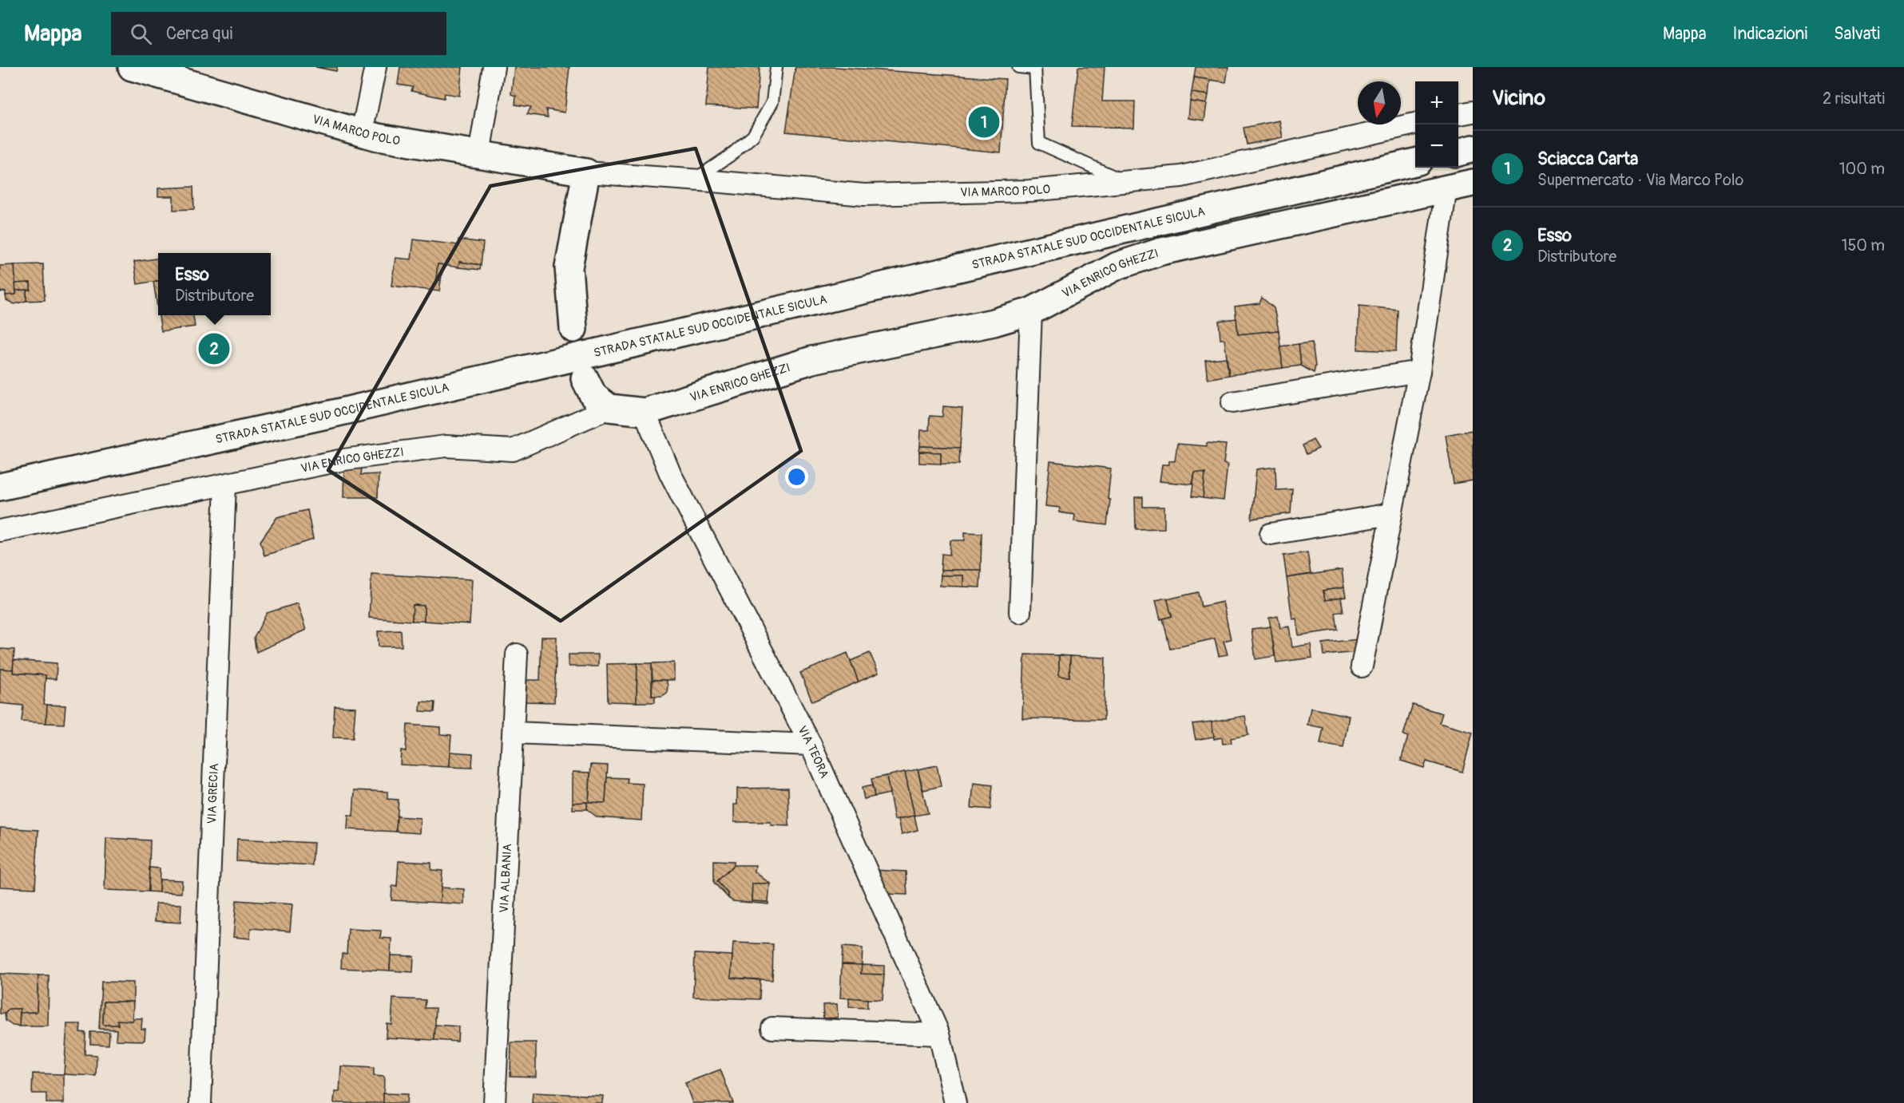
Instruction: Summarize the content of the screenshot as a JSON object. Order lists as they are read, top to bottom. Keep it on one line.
{"streets":{"street":["VIA MARCO POLO","STRADA STATALE SUD OCCIDENTALE SICULA","VIA ENRICO GHEZZI","VIA TEORA","VIA GRECIA","VIA ALBANIA"]},"crossings":[["VIA ENRICO GHEZZI","VIA TEORA"],["VIA ENRICO GHEZZI","VIA GRECIA"]],"north":"bottom","page":{"header":"Mappa","search":"Cerca qui","nav":["Mappa","Indicazioni","Salvati"],"heading":["Vicino","2 risultati"],"map_buttons":["+","−"],"pins":["1","2"],"list":[{"mark":"1","name":"Sciacca Carta","note":"Supermercato · Via Marco Polo","value":"100 m"},{"mark":"2","name":"Esso","note":"Distributore","value":"150 m"}],"popup":["Esso","Distributore"]}}
